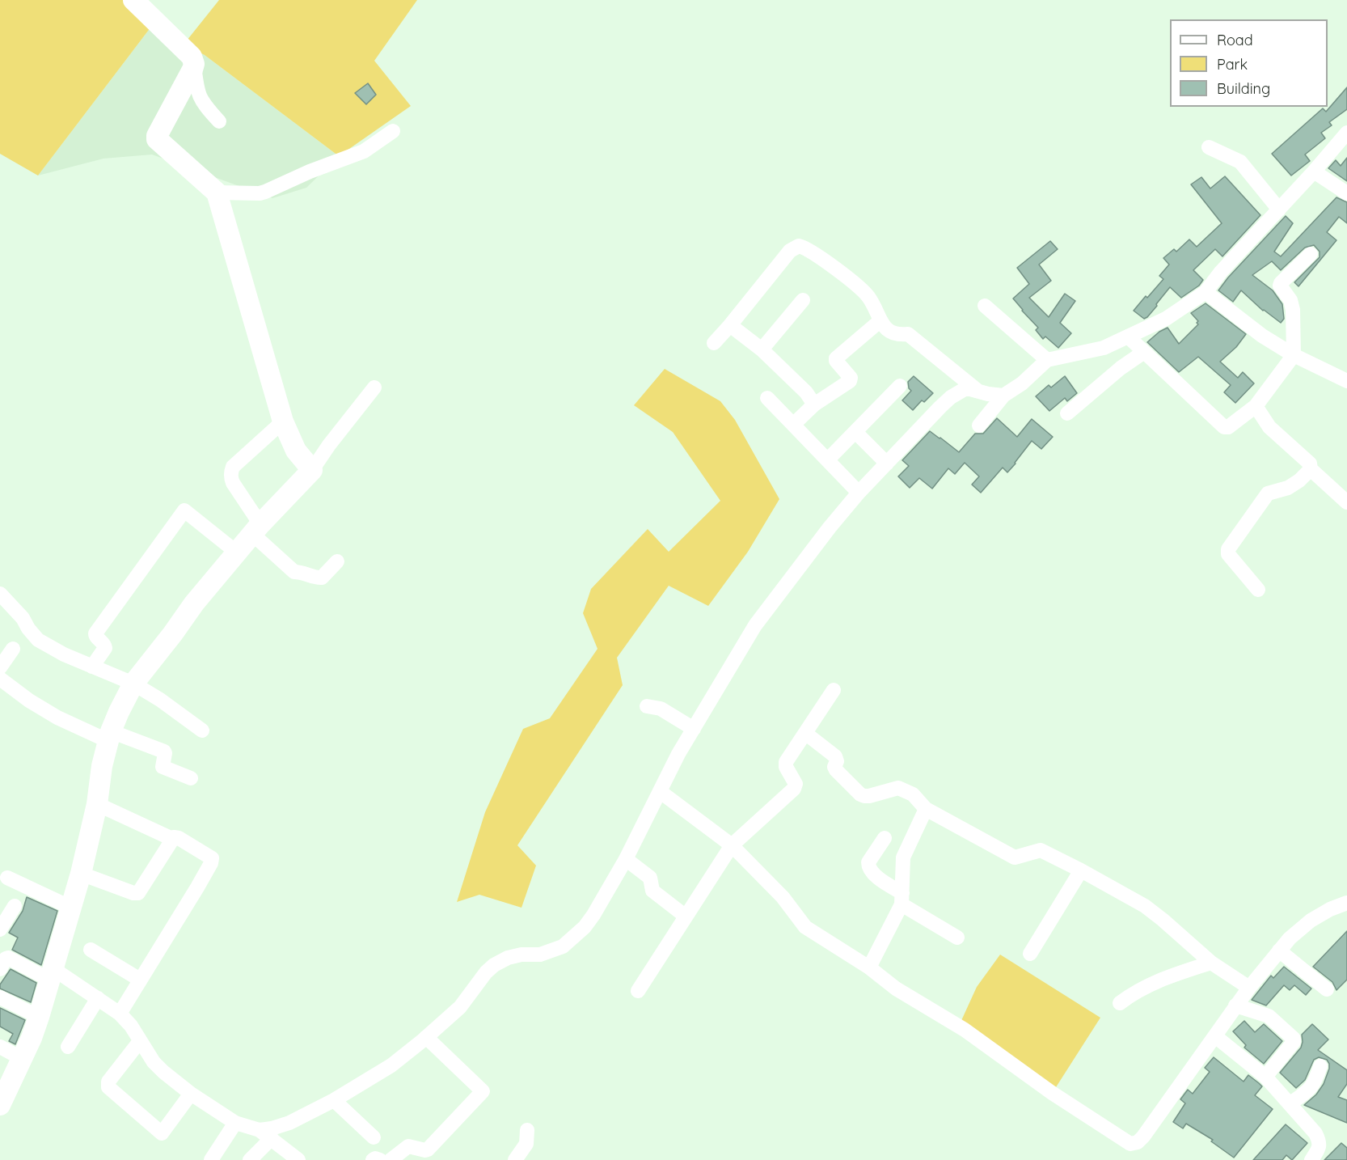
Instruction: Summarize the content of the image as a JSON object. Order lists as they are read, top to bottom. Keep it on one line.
{"legend":["Road","Park","Building"]}
